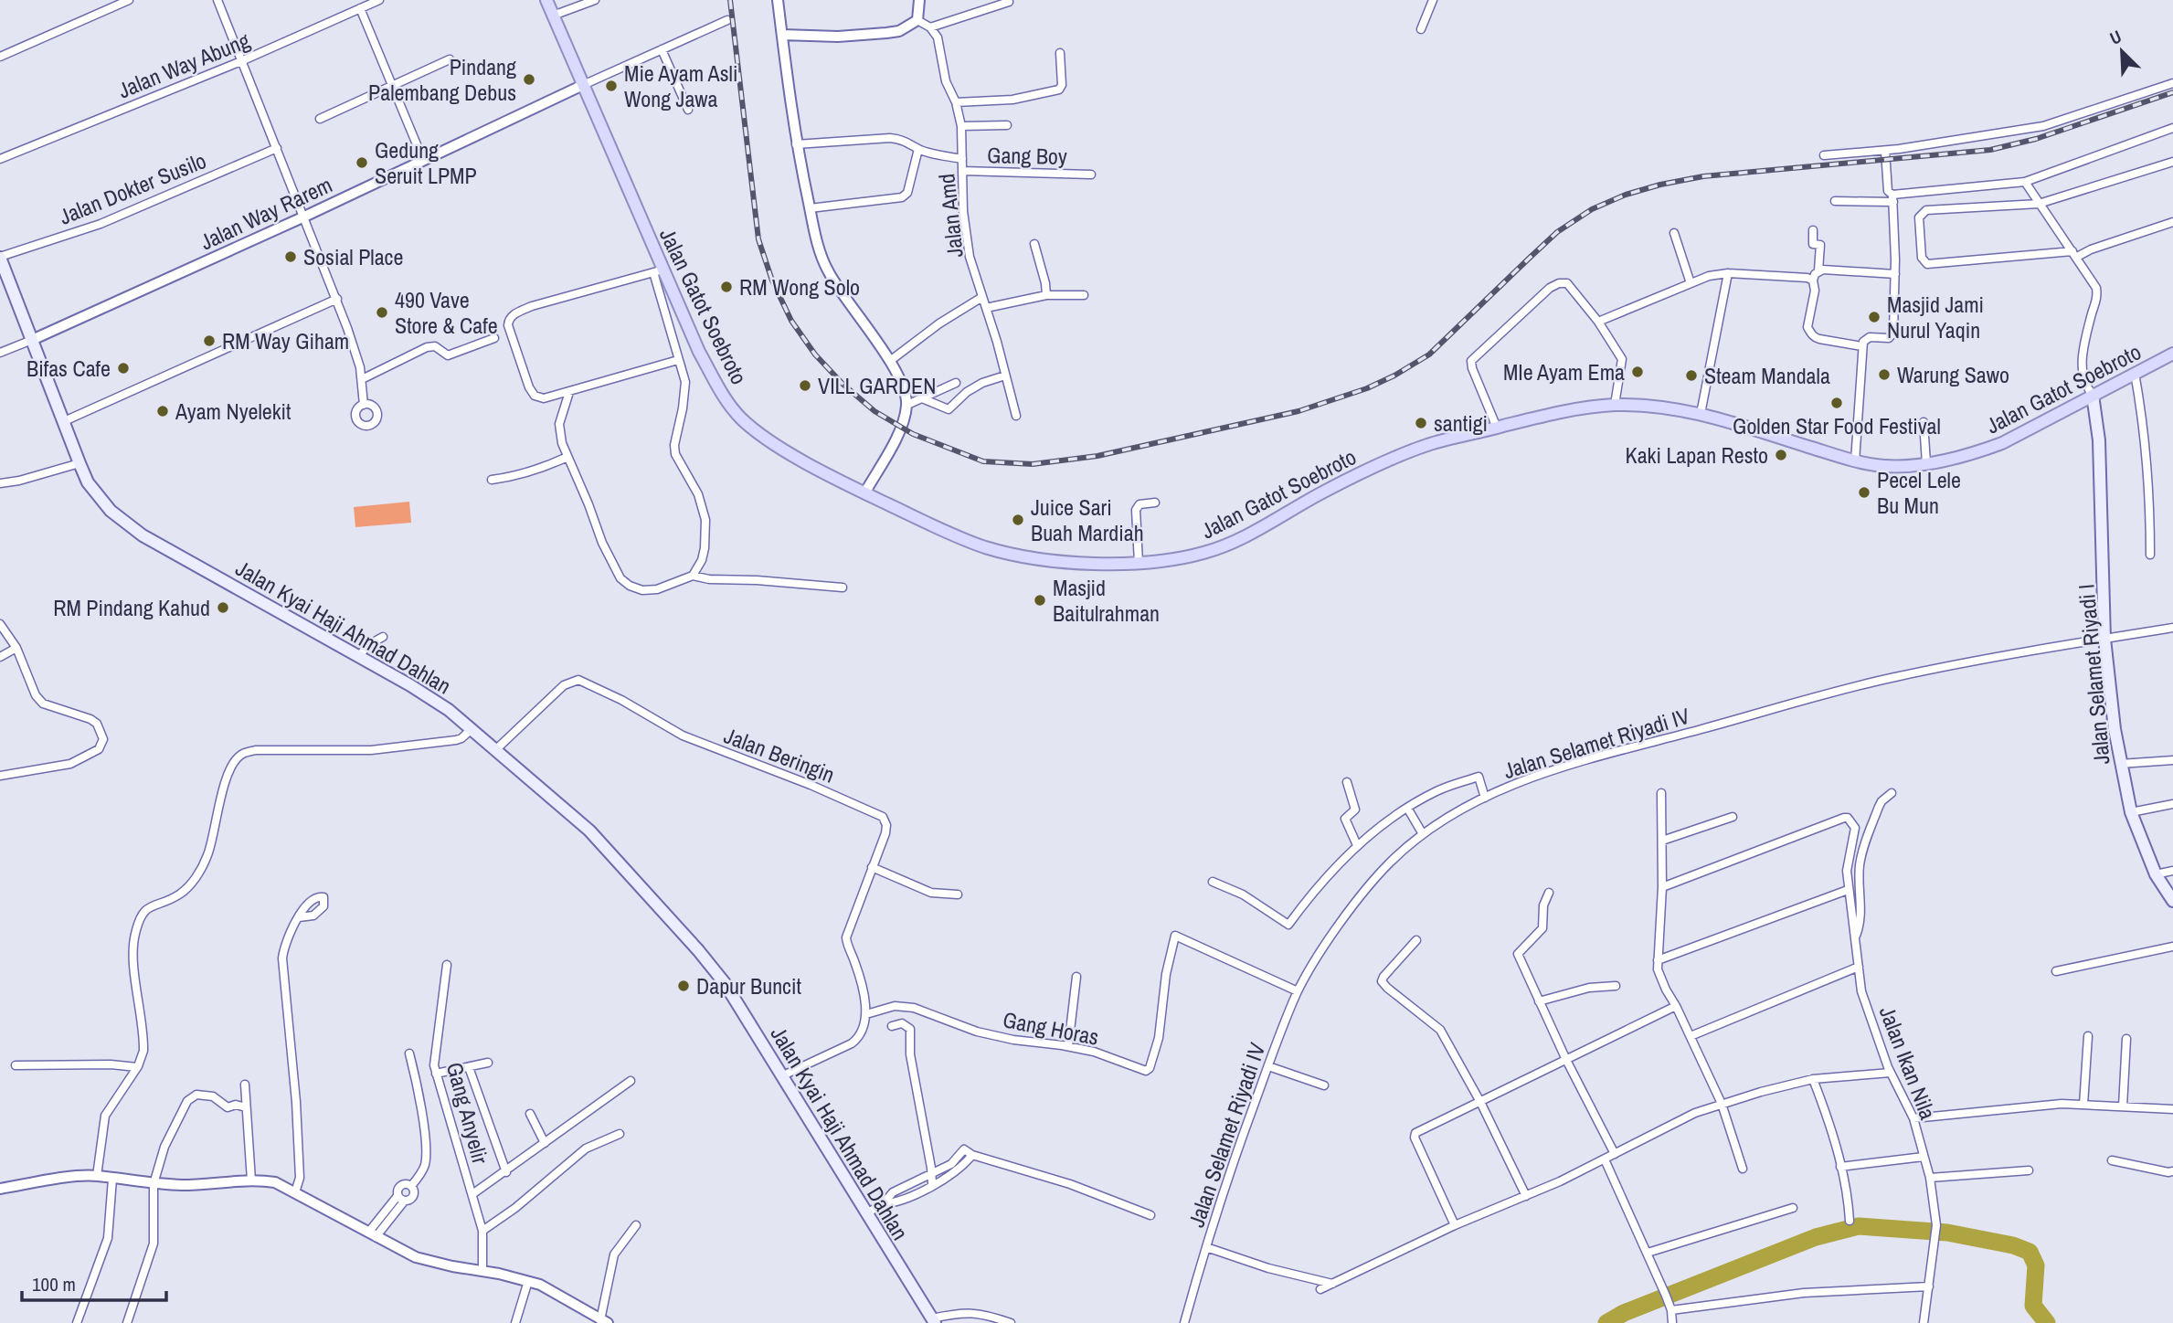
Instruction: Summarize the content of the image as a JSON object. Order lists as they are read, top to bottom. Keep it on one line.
{"streets":{"main road":["Jalan Gatot Soebroto","Jalan Kyai Haji Ahmad Dahlan","Jalan Selamet Riyadi I"],"street":["Jalan Way Abung","Gang Boy","Jalan Dokter Susilo","Jalan Way Rarem","Jalan Amd","Jalan Selamet Riyadi IV","Jalan Beringin","Gang Horas","Jalan Ikan Nila","Gang Anyelir"]},"crossings":[["Gang Boy","Jalan Amd"],["Jalan Dokter Susilo","Jalan Kyai Haji Ahmad Dahlan"],["Jalan Way Rarem","Jalan Gatot Soebroto"],["Jalan Way Rarem","Jalan Kyai Haji Ahmad Dahlan"],["Jalan Gatot Soebroto","Jalan Selamet Riyadi I"],["Jalan Kyai Haji Ahmad Dahlan","Jalan Beringin"],["Jalan Selamet Riyadi I","Jalan Selamet Riyadi IV"],["Jalan Selamet Riyadi IV","Gang Horas"],["Jalan Beringin","Gang Horas"]],"places":["Pindang Palembang Debus","Mie Ayam Asli Wong Jawa","Gedung Seruit LPMP","Sosial Place","RM Wong Solo","490 Vave Store & Cafe","Masjid Jami Nurul Yaqin","RM Way Giham","Bifas Cafe","MIe Ayam Ema","Warung Sawo","Steam Mandala","VILL GARDEN","Golden Star Food Festival","Ayam Nyelekit","santigi","Kaki Lapan Resto","Pecel Lele Bu Mun","Juice Sari Buah Mardiah","Masjid Baitulrahman","RM Pindang Kahud","Dapur Buncit"],"scale_bar":"100 m","north":"top left"}
